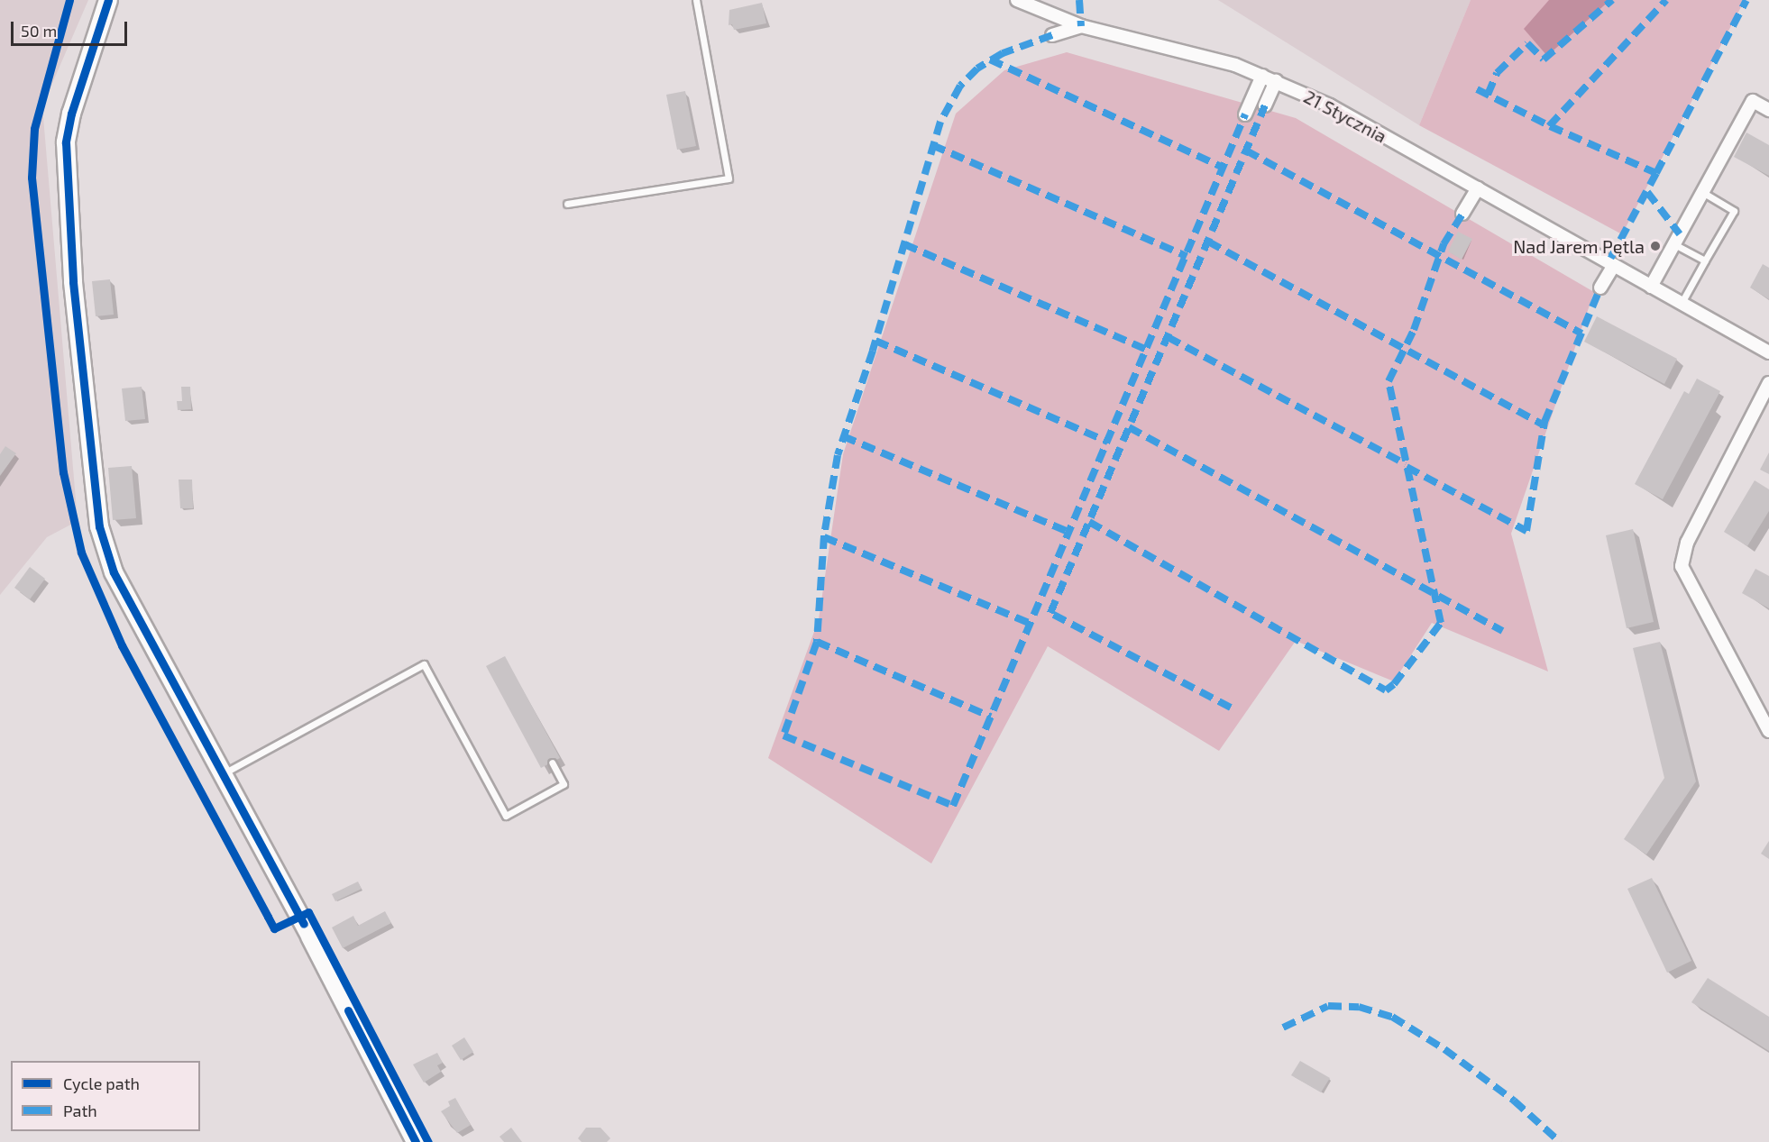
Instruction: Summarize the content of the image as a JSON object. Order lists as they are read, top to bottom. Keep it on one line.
{"streets":{"street":["21 Stycznia"]},"places":["Nad Jarem Pętla"],"legend":["Cycle path","Path"],"scale_bar":"50 m"}
